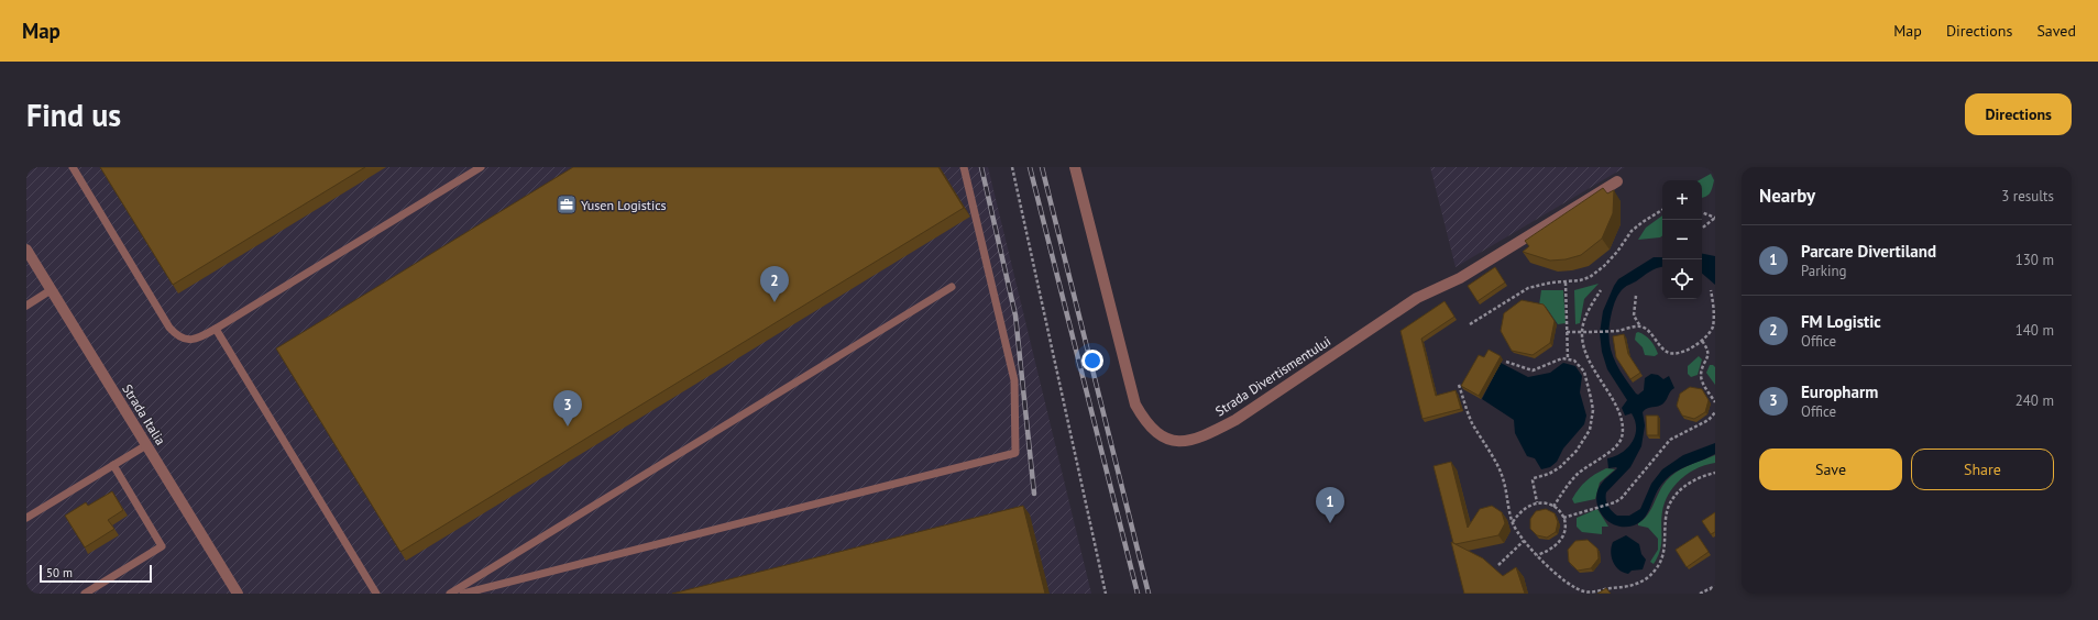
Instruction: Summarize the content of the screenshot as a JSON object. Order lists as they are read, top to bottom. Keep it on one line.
{"streets":{"street":["Strada Divertismentului","Strada Italia"]},"places":{"office":["Yusen Logistics"]},"scale_bar":"50 m","page":{"header":"Map","nav":["Map","Directions","Saved"],"buttons":["Directions",["Save","Share"]],"title":"Find us","heading":["Nearby","3 results"],"map_buttons":["+","−"],"list":[{"mark":"1","name":"Parcare Divertiland","note":"Parking","value":"130 m"},{"mark":"2","name":"FM Logistic","note":"Office","value":"140 m"},{"mark":"3","name":"Europharm","note":"Office","value":"240 m"}],"pins":["2","3","1"],"scale":"50 m"}}
